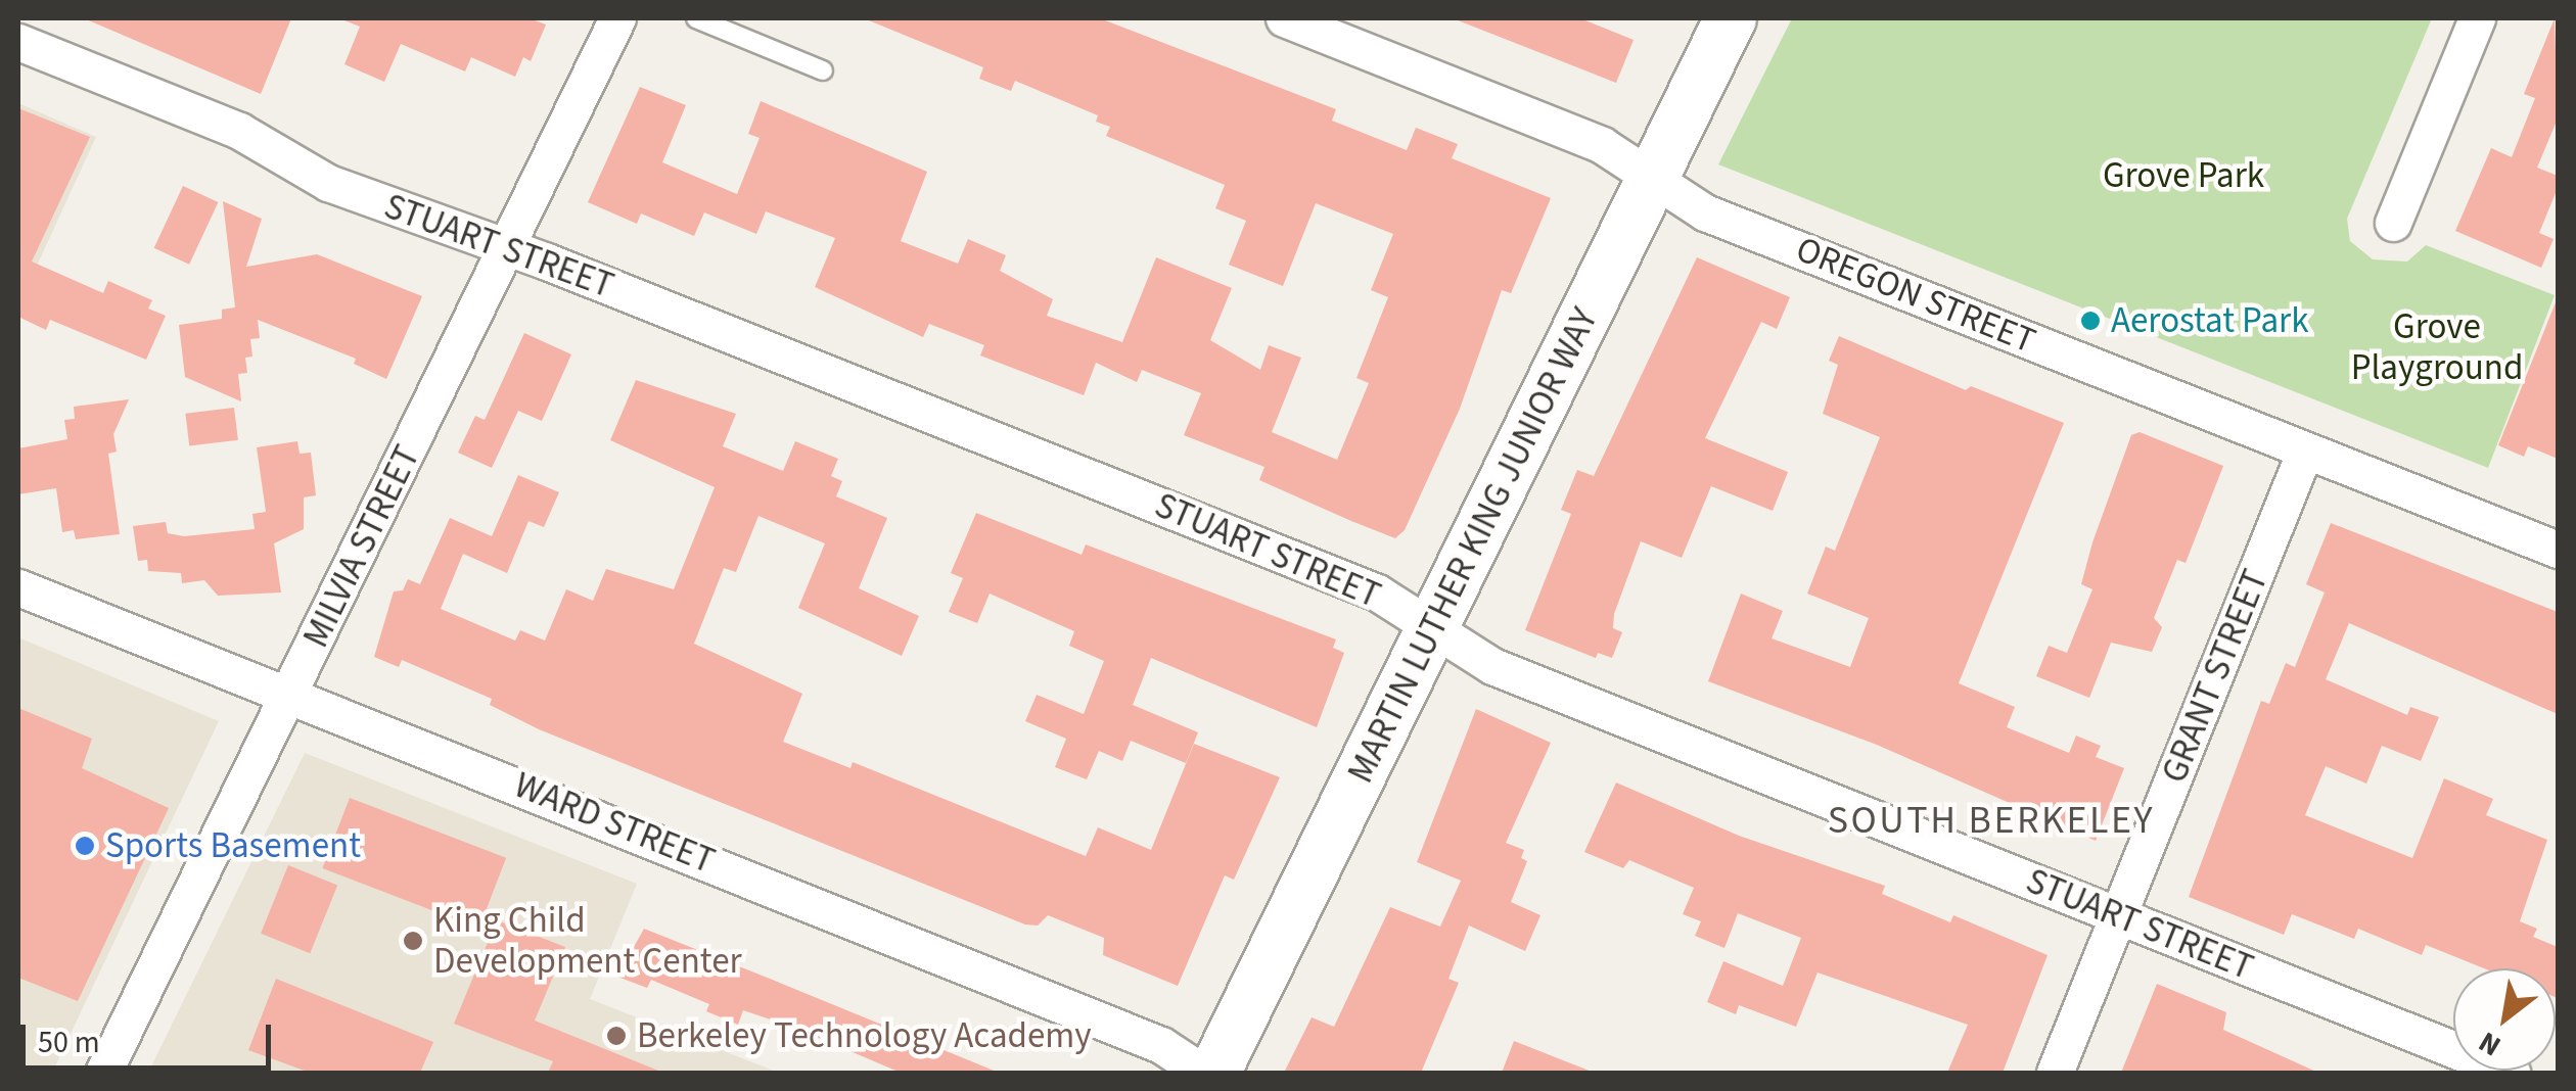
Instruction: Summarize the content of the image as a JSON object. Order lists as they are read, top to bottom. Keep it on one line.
{"streets":{"street":["STUART STREET","OREGON STREET","MARTIN LUTHER KING JUNIOR WAY","MILVIA STREET","GRANT STREET","WARD STREET"]},"crossings":[["STUART STREET","MARTIN LUTHER KING JUNIOR WAY"],["STUART STREET","MILVIA STREET"],["STUART STREET","GRANT STREET"],["OREGON STREET","MARTIN LUTHER KING JUNIOR WAY"],["OREGON STREET","GRANT STREET"],["MILVIA STREET","WARD STREET"]],"districts":["SOUTH BERKELEY"],"parks":["Grove Park","Grove Playground"],"places":["Aerostat Park","Sports Basement","King Child Development Center","Berkeley Technology Academy"],"scale_bar":"50 m","north":"bottom left"}
